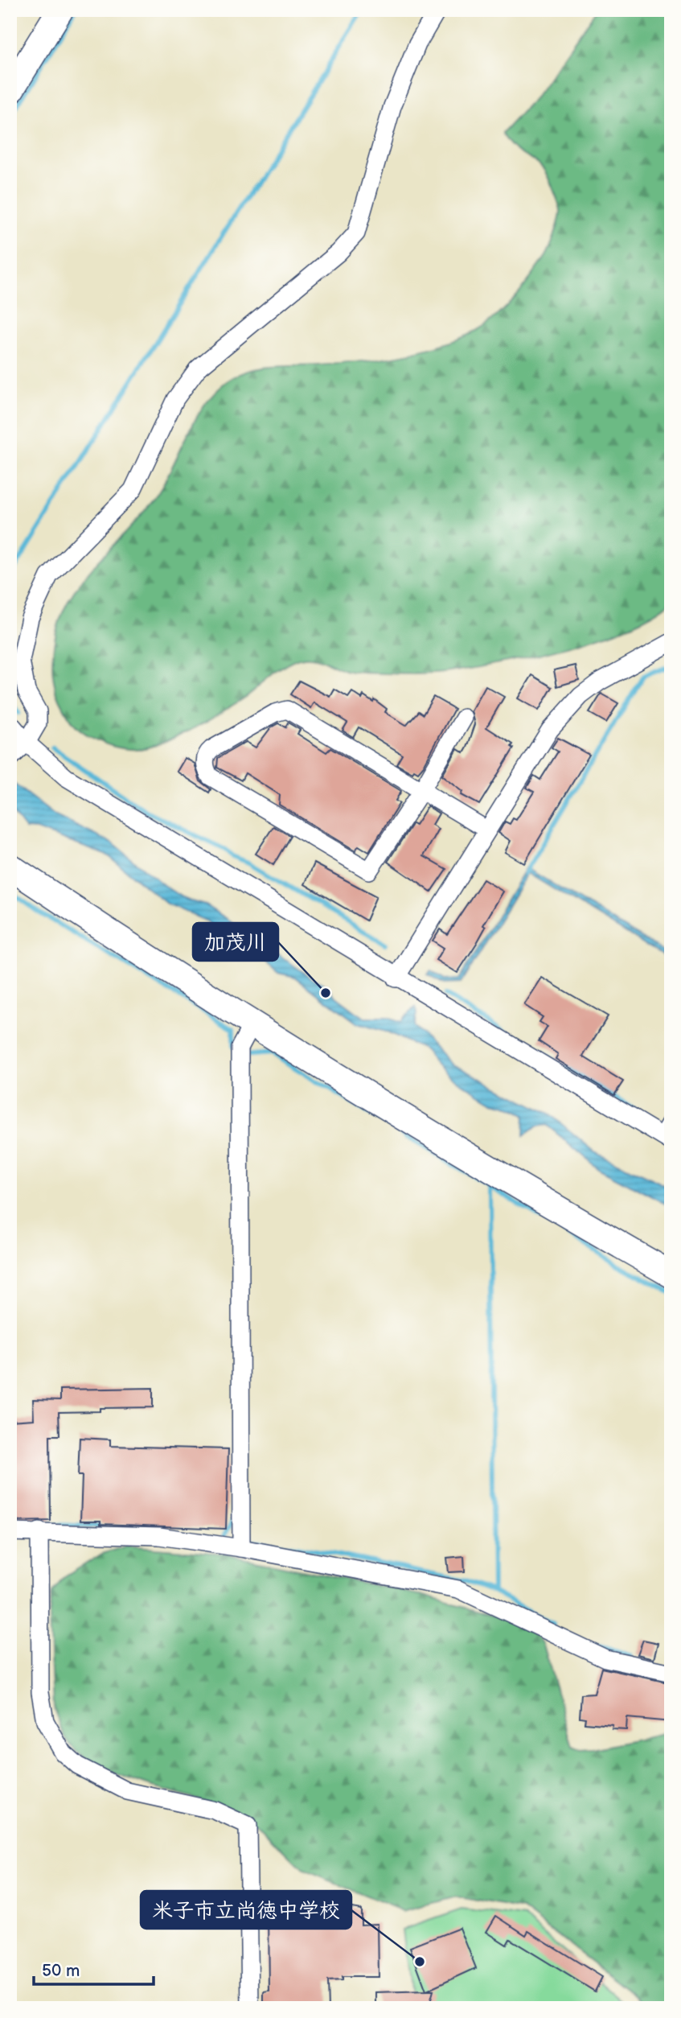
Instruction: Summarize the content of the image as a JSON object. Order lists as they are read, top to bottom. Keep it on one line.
{"places":["加茂川","米子市立尚徳中学校"],"scale_bar":"50 m"}
